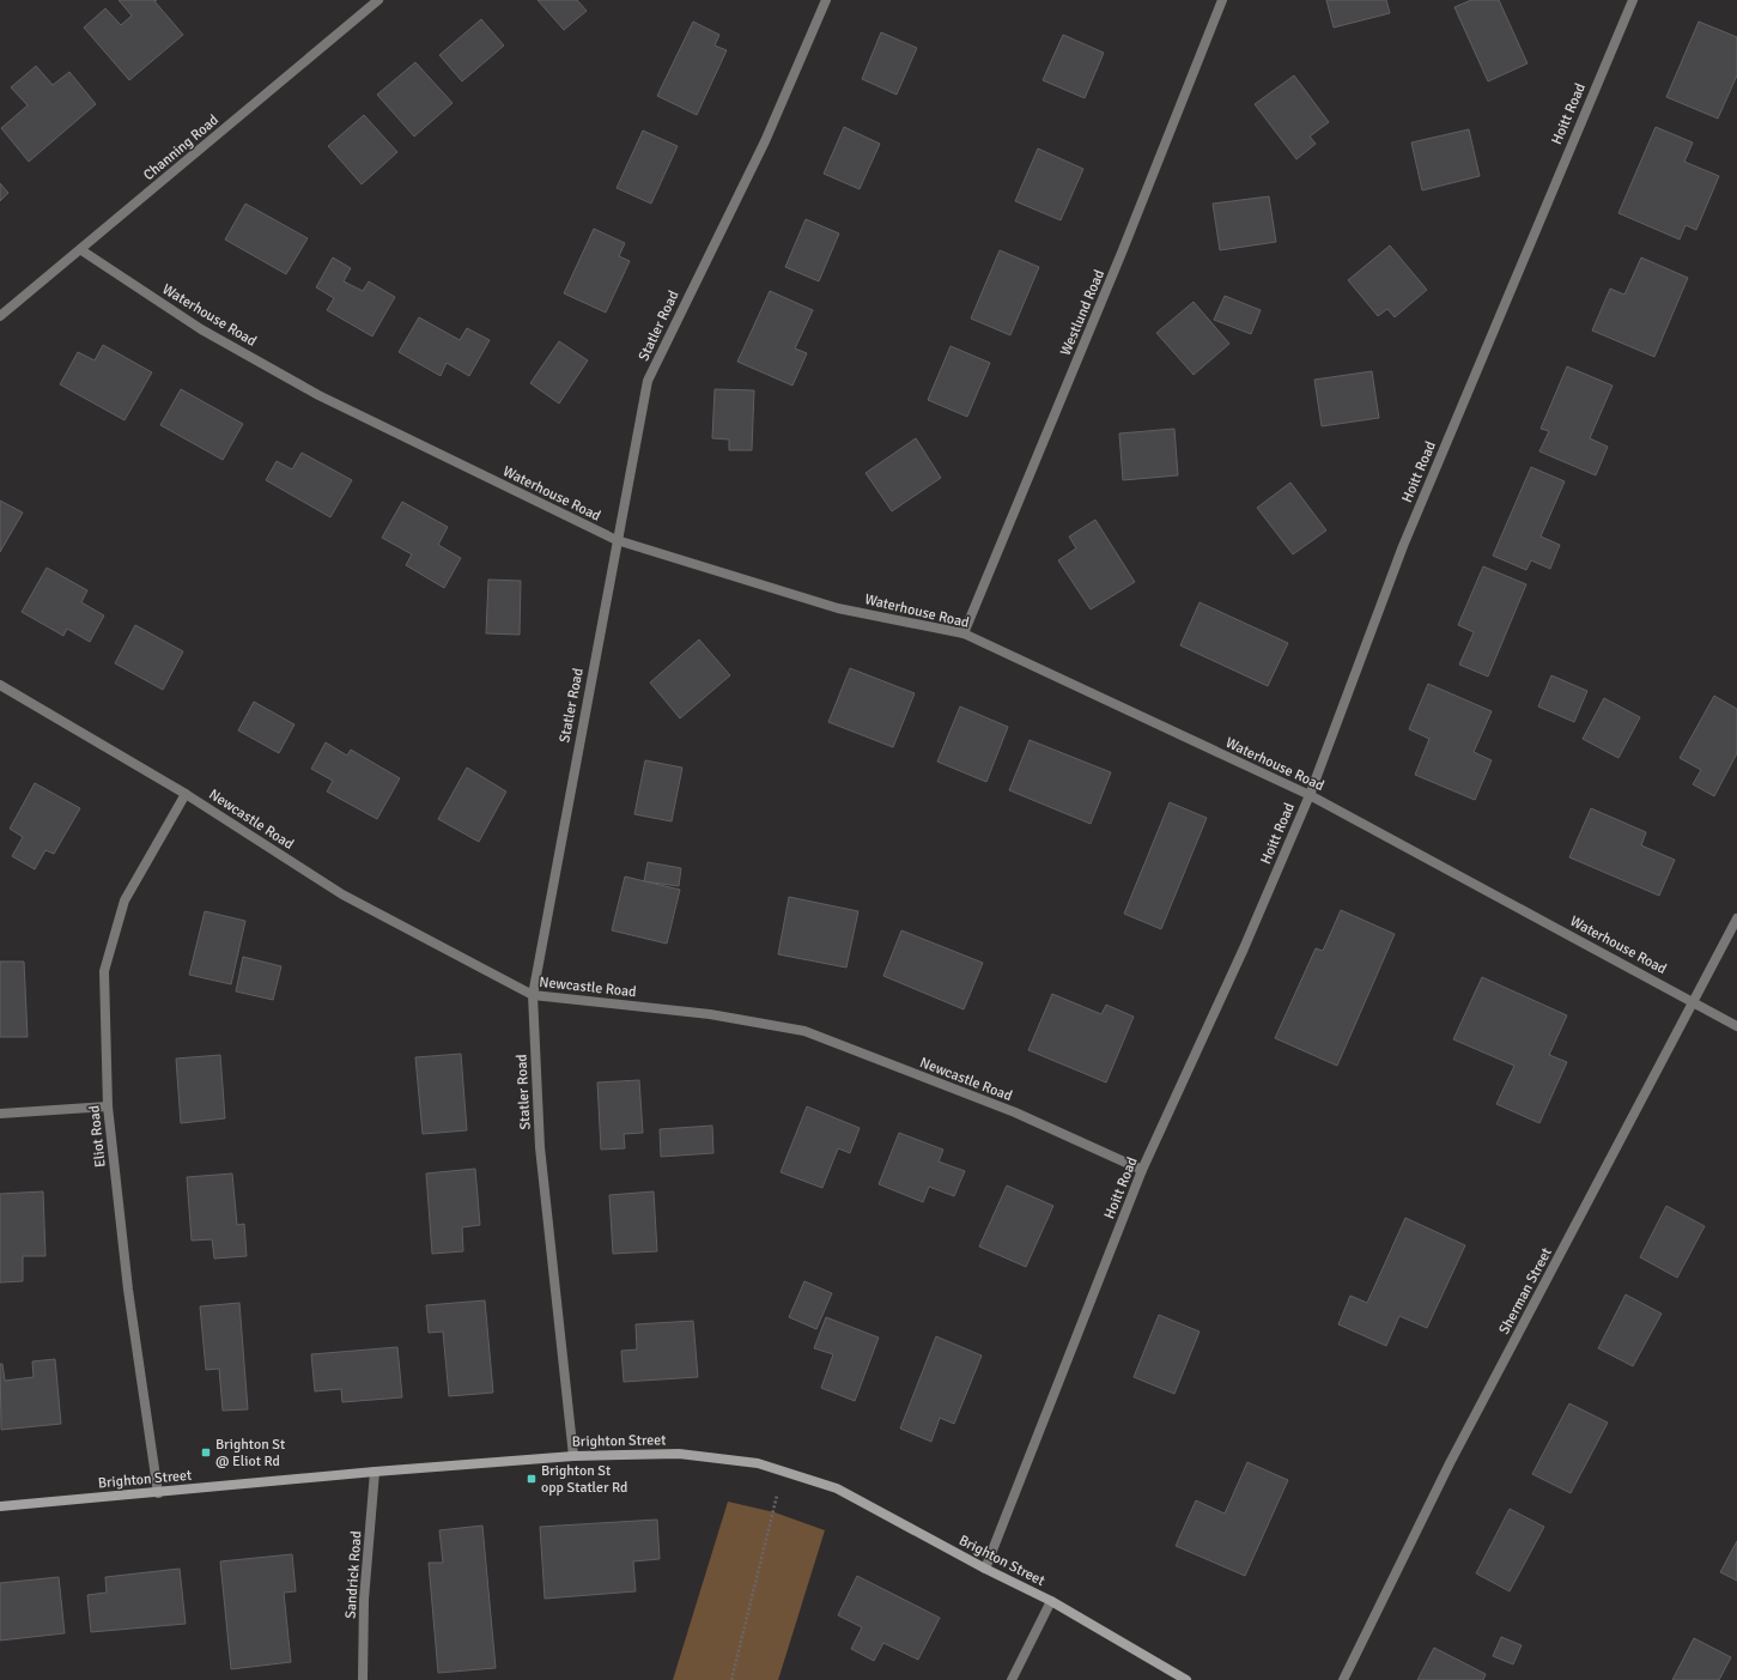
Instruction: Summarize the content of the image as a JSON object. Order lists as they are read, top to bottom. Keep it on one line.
{"streets":{"main road":["Brighton Street"],"street":["Hoitt Road","Channing Road","Westlund Road","Waterhouse Road","Statler Road","Newcastle Road","Eliot Road","Sherman Street","Sandrick Road"]},"crossings":[["Hoitt Road","Waterhouse Road"],["Hoitt Road","Newcastle Road"],["Hoitt Road","Brighton Street"],["Channing Road","Waterhouse Road"],["Westlund Road","Waterhouse Road"],["Waterhouse Road","Statler Road"],["Waterhouse Road","Sherman Street"],["Statler Road","Newcastle Road"],["Statler Road","Brighton Street"],["Newcastle Road","Eliot Road"],["Eliot Road","Brighton Street"],["Brighton Street","Sandrick Road"]],"places":{"transit":["Brighton St @ Eliot Rd","Brighton St opp Statler Rd"]}}
